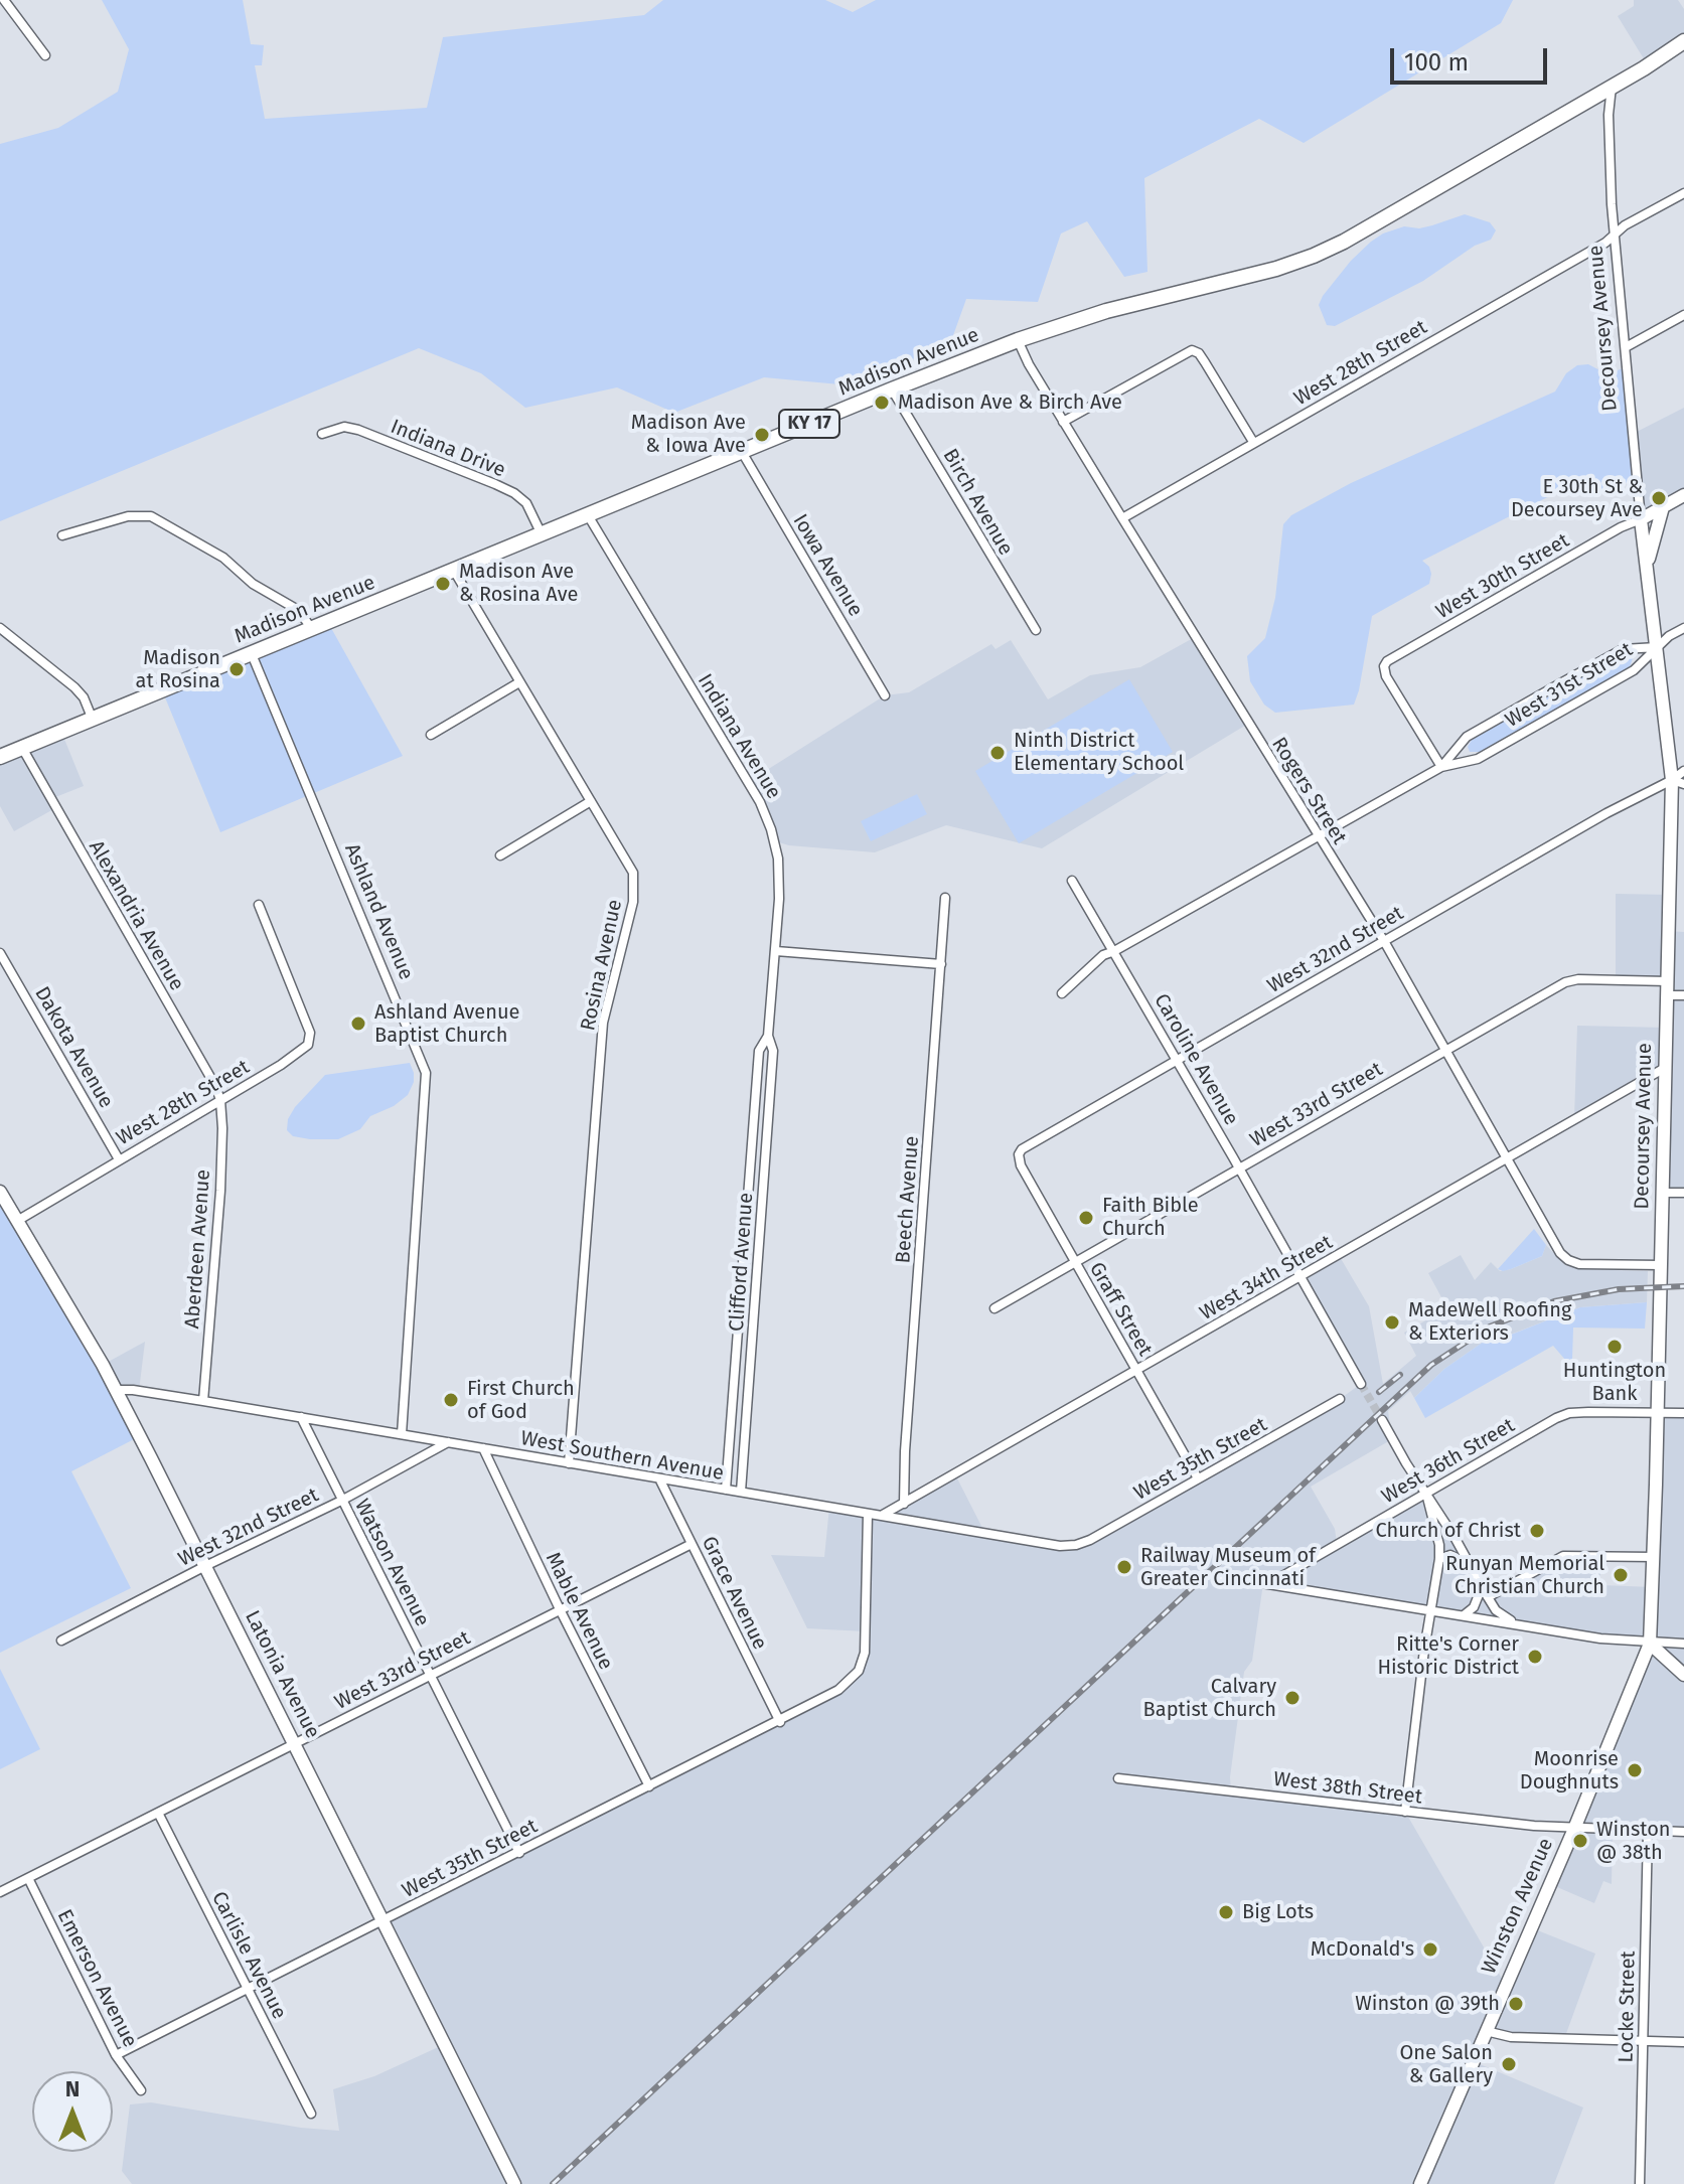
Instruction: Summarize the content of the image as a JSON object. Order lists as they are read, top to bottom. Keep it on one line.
{"streets":{"main road":["Decoursey Avenue","Madison Avenue","KY 17","Latonia Avenue","Winston Avenue"],"street":["West 28th Street","Indiana Drive","Birch Avenue","Iowa Avenue","West 30th Street","West 31st Street","Indiana Avenue","Rogers Street","Ashland Avenue","Alexandria Avenue","West 32nd Street","Rosina Avenue","Dakota Avenue","Caroline Avenue","West 33rd Street","Beech Avenue","Aberdeen Avenue","Clifford Avenue","West 34th Street","Graff Street","West Southern Avenue","West 35th Street","West 36th Street","Watson Avenue","Grace Avenue","Mable Avenue","West 38th Street","Carlisle Avenue","Emerson Avenue","Locke Street"]},"crossings":[["Decoursey Avenue","Madison Avenue"],["Decoursey Avenue","West 28th Street"],["Decoursey Avenue","West 30th Street"],["Decoursey Avenue","West 31st Street"],["Decoursey Avenue","Rogers Street"],["Decoursey Avenue","West 32nd Street"],["Decoursey Avenue","West 33rd Street"],["Decoursey Avenue","West 34th Street"],["Decoursey Avenue","West 36th Street"],["Decoursey Avenue","Winston Avenue"],["Madison Avenue","Indiana Drive"],["Madison Avenue","Birch Avenue"],["Madison Avenue","Iowa Avenue"],["Madison Avenue","Indiana Avenue"],["Madison Avenue","Rogers Street"],["Madison Avenue","Ashland Avenue"],["Madison Avenue","Alexandria Avenue"],["Madison Avenue","Rosina Avenue"],["West 28th Street","Rogers Street"],["West 28th Street","Alexandria Avenue"],["West 28th Street","Dakota Avenue"],["West 28th Street","Aberdeen Avenue"],["West 28th Street","Latonia Avenue"],["West 30th Street","West 31st Street"],["West 31st Street","Rogers Street"],["West 31st Street","Caroline Avenue"],["Indiana Avenue","Clifford Avenue"],["Rogers Street","West 32nd Street"],["Rogers Street","West 33rd Street"],["Rogers Street","West 34th Street"],["Ashland Avenue","West Southern Avenue"],["Alexandria Avenue","Aberdeen Avenue"],["West 32nd Street","Caroline Avenue"],["West 32nd Street","Graff Street"],["West 32nd Street","West Southern Avenue"],["West 32nd Street","Watson Avenue"],["West 32nd Street","Latonia Avenue"],["Rosina Avenue","West Southern Avenue"],["Caroline Avenue","West 33rd Street"],["Caroline Avenue","West 34th Street"],["West 33rd Street","Graff Street"],["West 33rd Street","Watson Avenue"],["West 33rd Street","Grace Avenue"],["West 33rd Street","Mable Avenue"],["West 33rd Street","Latonia Avenue"],["West 33rd Street","Carlisle Avenue"],["West 33rd Street","Emerson Avenue"],["Beech Avenue","West 34th Street"],["Aberdeen Avenue","West Southern Avenue"],["Clifford Avenue","West Southern Avenue"],["West 34th Street","Graff Street"],["West 34th Street","West Southern Avenue"],["Graff Street","West 35th Street"],["West Southern Avenue","West 35th Street"],["West Southern Avenue","Watson Avenue"],["West Southern Avenue","Grace Avenue"],["West Southern Avenue","Mable Avenue"],["West Southern Avenue","Latonia Avenue"],["West 35th Street","Watson Avenue"],["West 35th Street","Grace Avenue"],["West 35th Street","Mable Avenue"],["West 35th Street","Latonia Avenue"],["West 35th Street","Carlisle Avenue"],["West 35th Street","Emerson Avenue"],["West 38th Street","Winston Avenue"],["West 38th Street","Locke Street"]],"places":["Madison Ave & Birch Ave","Madison Ave & Iowa Ave","E 30th St & Decoursey Ave","Madison Ave & Rosina Ave","Madison at Rosina","Ninth District Elementary School","Ashland Avenue Baptist Church","Faith Bible Church","MadeWell Roofing & Exteriors","Huntington Bank","First Church of God","Church of Christ","Railway Museum of Greater Cincinnati","Runyan Memorial Christian Church","Ritte's Corner Historic District","Calvary Baptist Church","Moonrise Doughnuts","Winston @ 38th","Big Lots","McDonald's","Winston @ 39th","One Salon & Gallery"],"scale_bar":"100 m","north":"top"}
